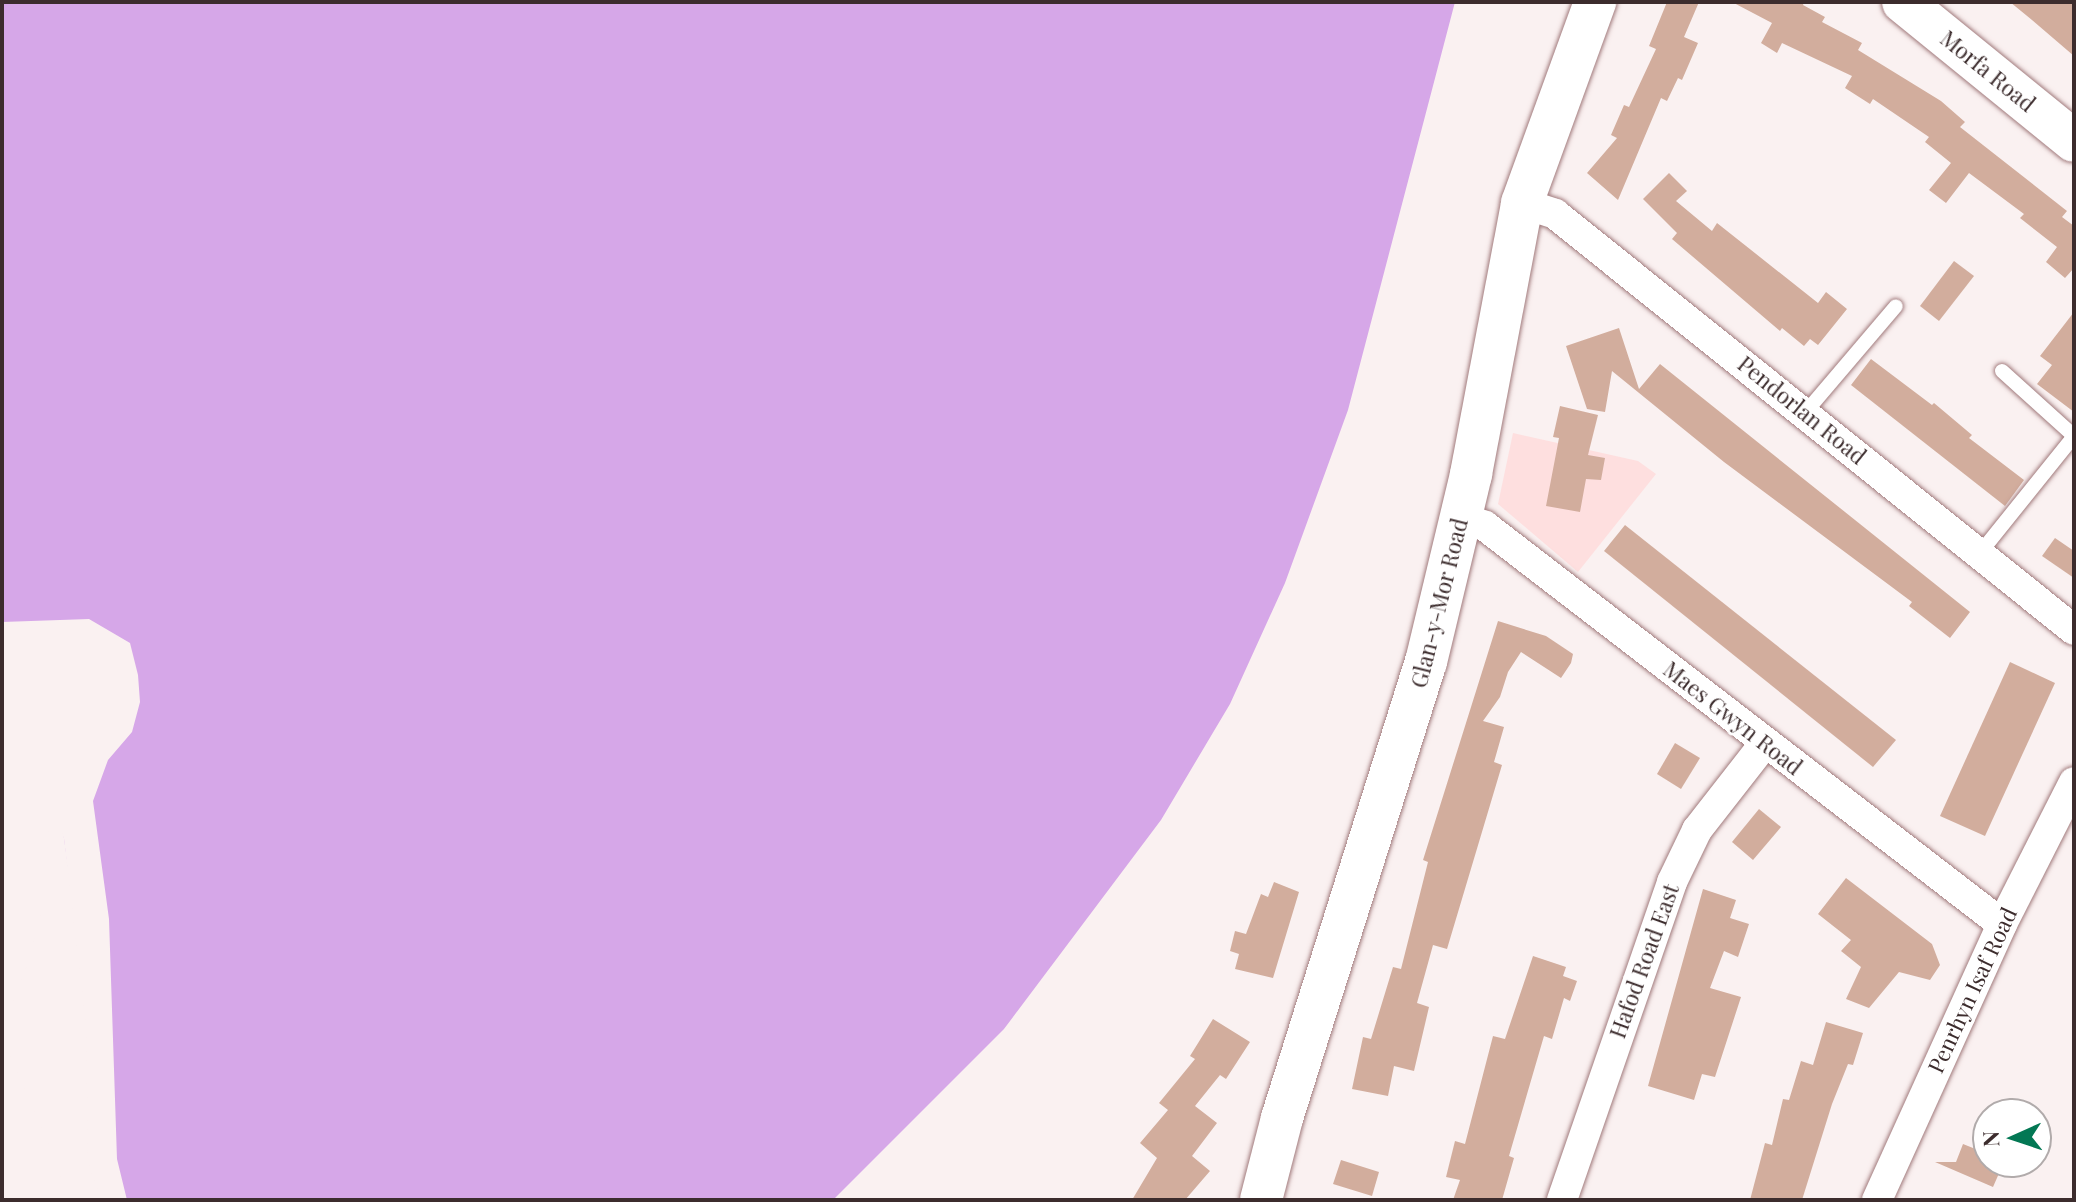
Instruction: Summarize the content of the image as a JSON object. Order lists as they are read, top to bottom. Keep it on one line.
{"streets":{"street":["Morfa Road","Pendorlan Road","Glan-y-Mor Road","Maes Gwyn Road","Hafod Road East","Penrhyn Isaf Road"]},"crossings":[["Pendorlan Road","Glan-y-Mor Road"],["Glan-y-Mor Road","Maes Gwyn Road"],["Maes Gwyn Road","Hafod Road East"],["Maes Gwyn Road","Penrhyn Isaf Road"]],"north":"left"}
